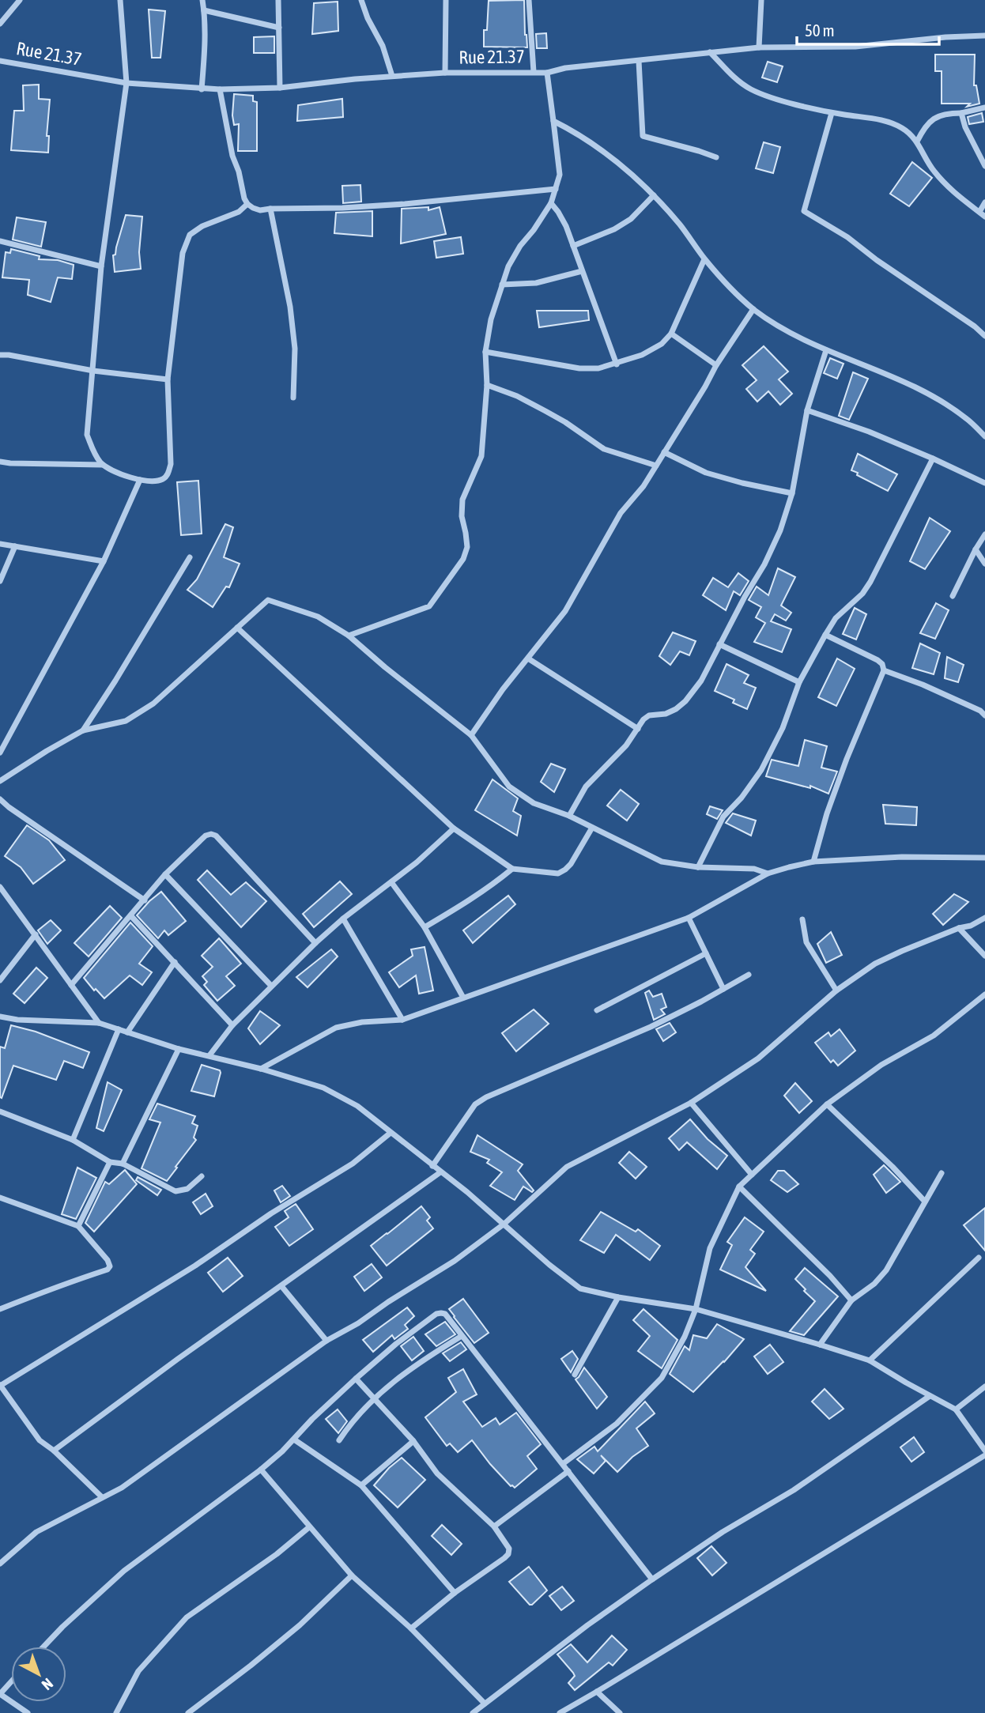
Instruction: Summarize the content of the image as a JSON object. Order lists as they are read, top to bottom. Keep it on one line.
{"streets":{"street":["Rue 21.37"]},"scale_bar":"50 m","north":"bottom right"}
